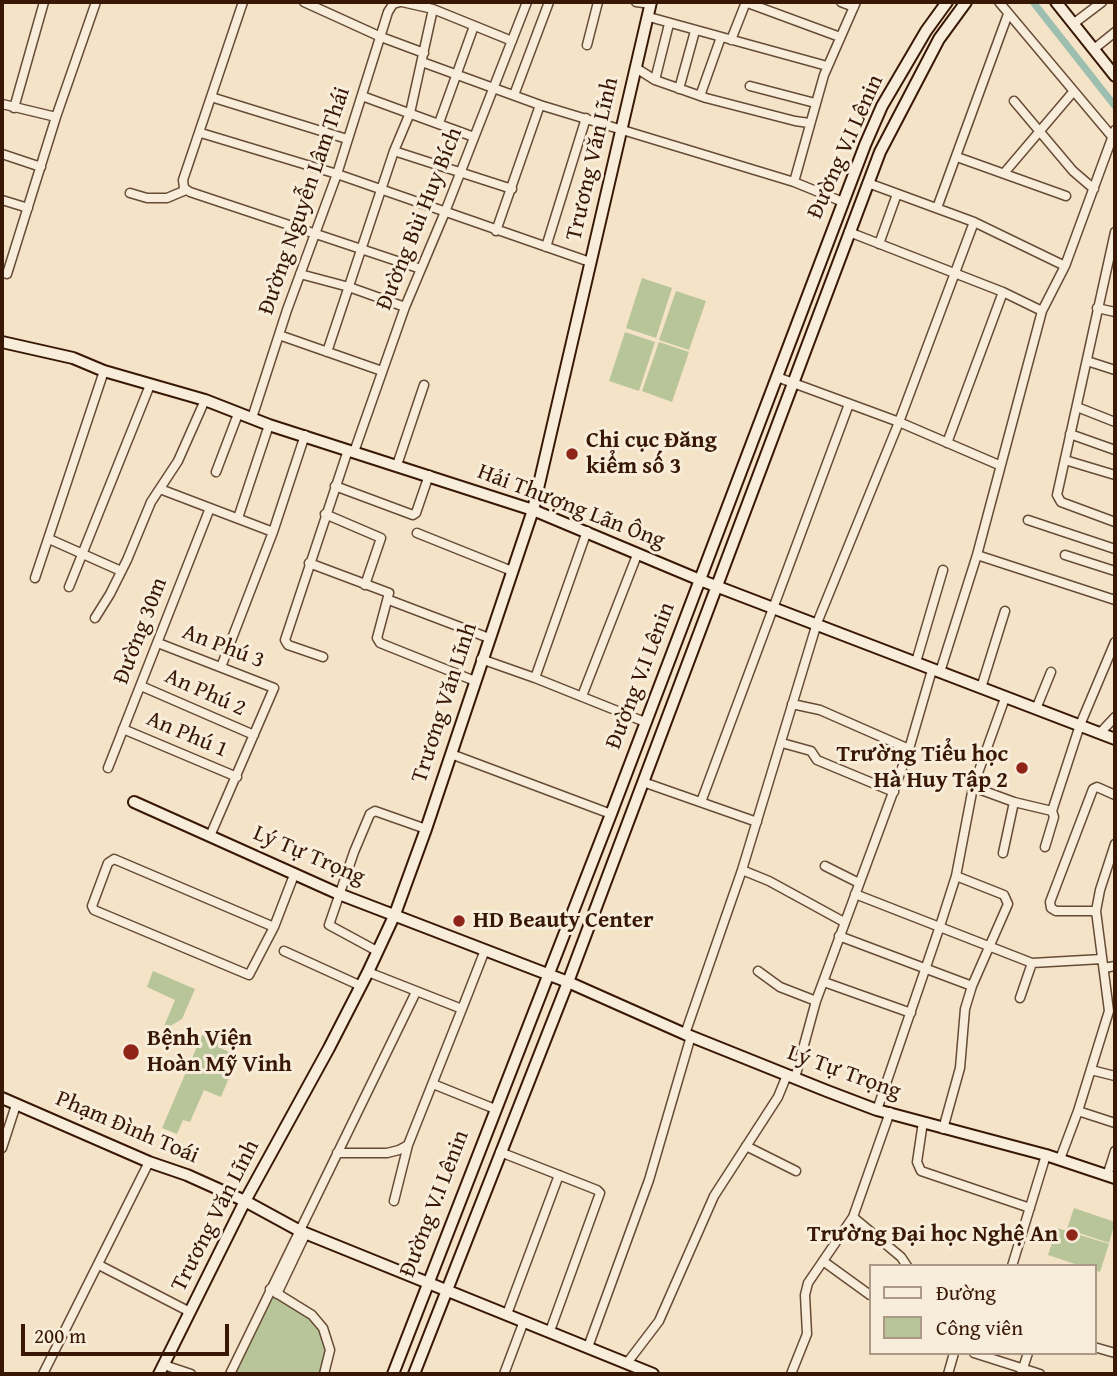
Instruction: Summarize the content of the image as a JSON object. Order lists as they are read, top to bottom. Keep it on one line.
{"streets":{"street":["Đường V.I Lênin","Trương Văn Lĩnh","Đường Nguyễn Lâm Thái","Đường Bùi Huy Bích","Hải Thượng Lãn Ông","Đường 30m","An Phú 3","An Phú 2","An Phú 1","Lý Tự Trọng","Phạm Đình Toái"]},"crossings":[["Đường V.I Lênin","Hải Thượng Lãn Ông"],["Đường V.I Lênin","Lý Tự Trọng"],["Đường V.I Lênin","Phạm Đình Toái"],["Trương Văn Lĩnh","Hải Thượng Lãn Ông"],["Trương Văn Lĩnh","Lý Tự Trọng"],["Trương Văn Lĩnh","Phạm Đình Toái"],["Đường Nguyễn Lâm Thái","Đường Bùi Huy Bích"],["Đường Nguyễn Lâm Thái","Hải Thượng Lãn Ông"],["Đường Bùi Huy Bích","Hải Thượng Lãn Ông"],["Đường 30m","An Phú 3"],["Đường 30m","An Phú 2"],["Đường 30m","An Phú 1"],["An Phú 3","An Phú 2"]],"places":["Chi cục Đăng kiểm số 3","Trường Tiểu học Hà Huy Tập 2","HD Beauty Center","Bệnh Viện Hoàn Mỹ Vinh","Trường Đại học Nghệ An"],"legend":["Đường","Công viên"],"scale_bar":"200 m"}
